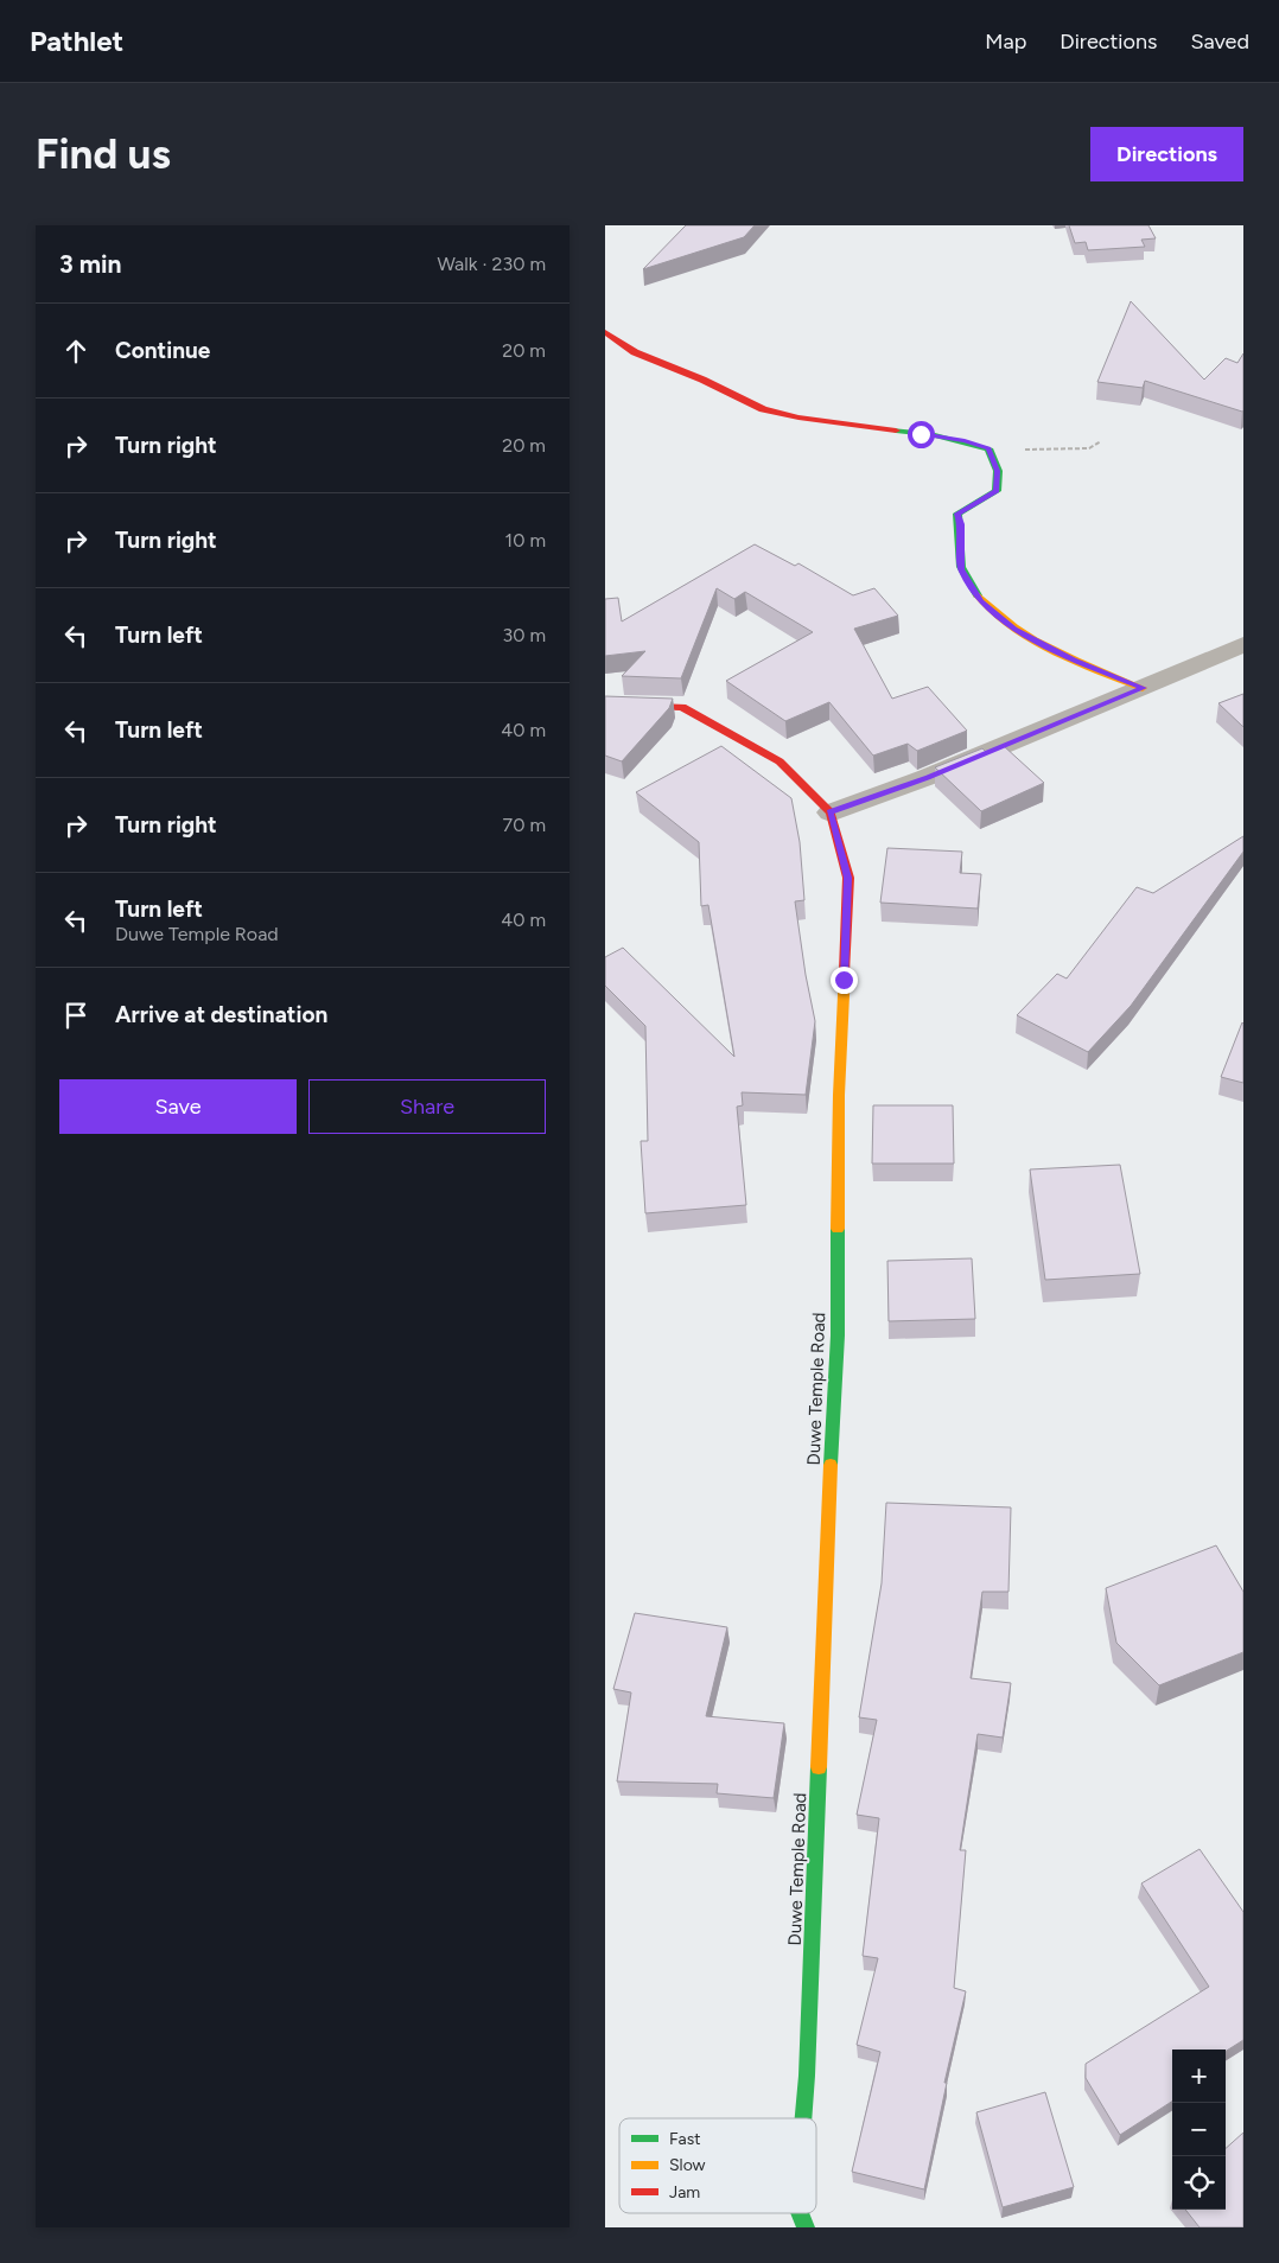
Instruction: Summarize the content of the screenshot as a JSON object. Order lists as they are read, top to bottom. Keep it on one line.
{"streets":{"street":["Duwe Temple Road"]},"legend":["Fast","Slow","Jam"],"page":{"header":"Pathlet","nav":["Map","Directions","Saved"],"buttons":["Directions",["Save","Share"]],"title":"Find us","heading":["3 min","Walk · 230 m"],"list":[["Continue","20 m"],["Turn right","20 m"],["Turn right","10 m"],["Turn left","30 m"],["Turn left","40 m"],["Turn right","70 m"],["Turn left","Duwe Temple Road","40 m"],"Arrive at destination"],"map_buttons":["+","−"]}}
